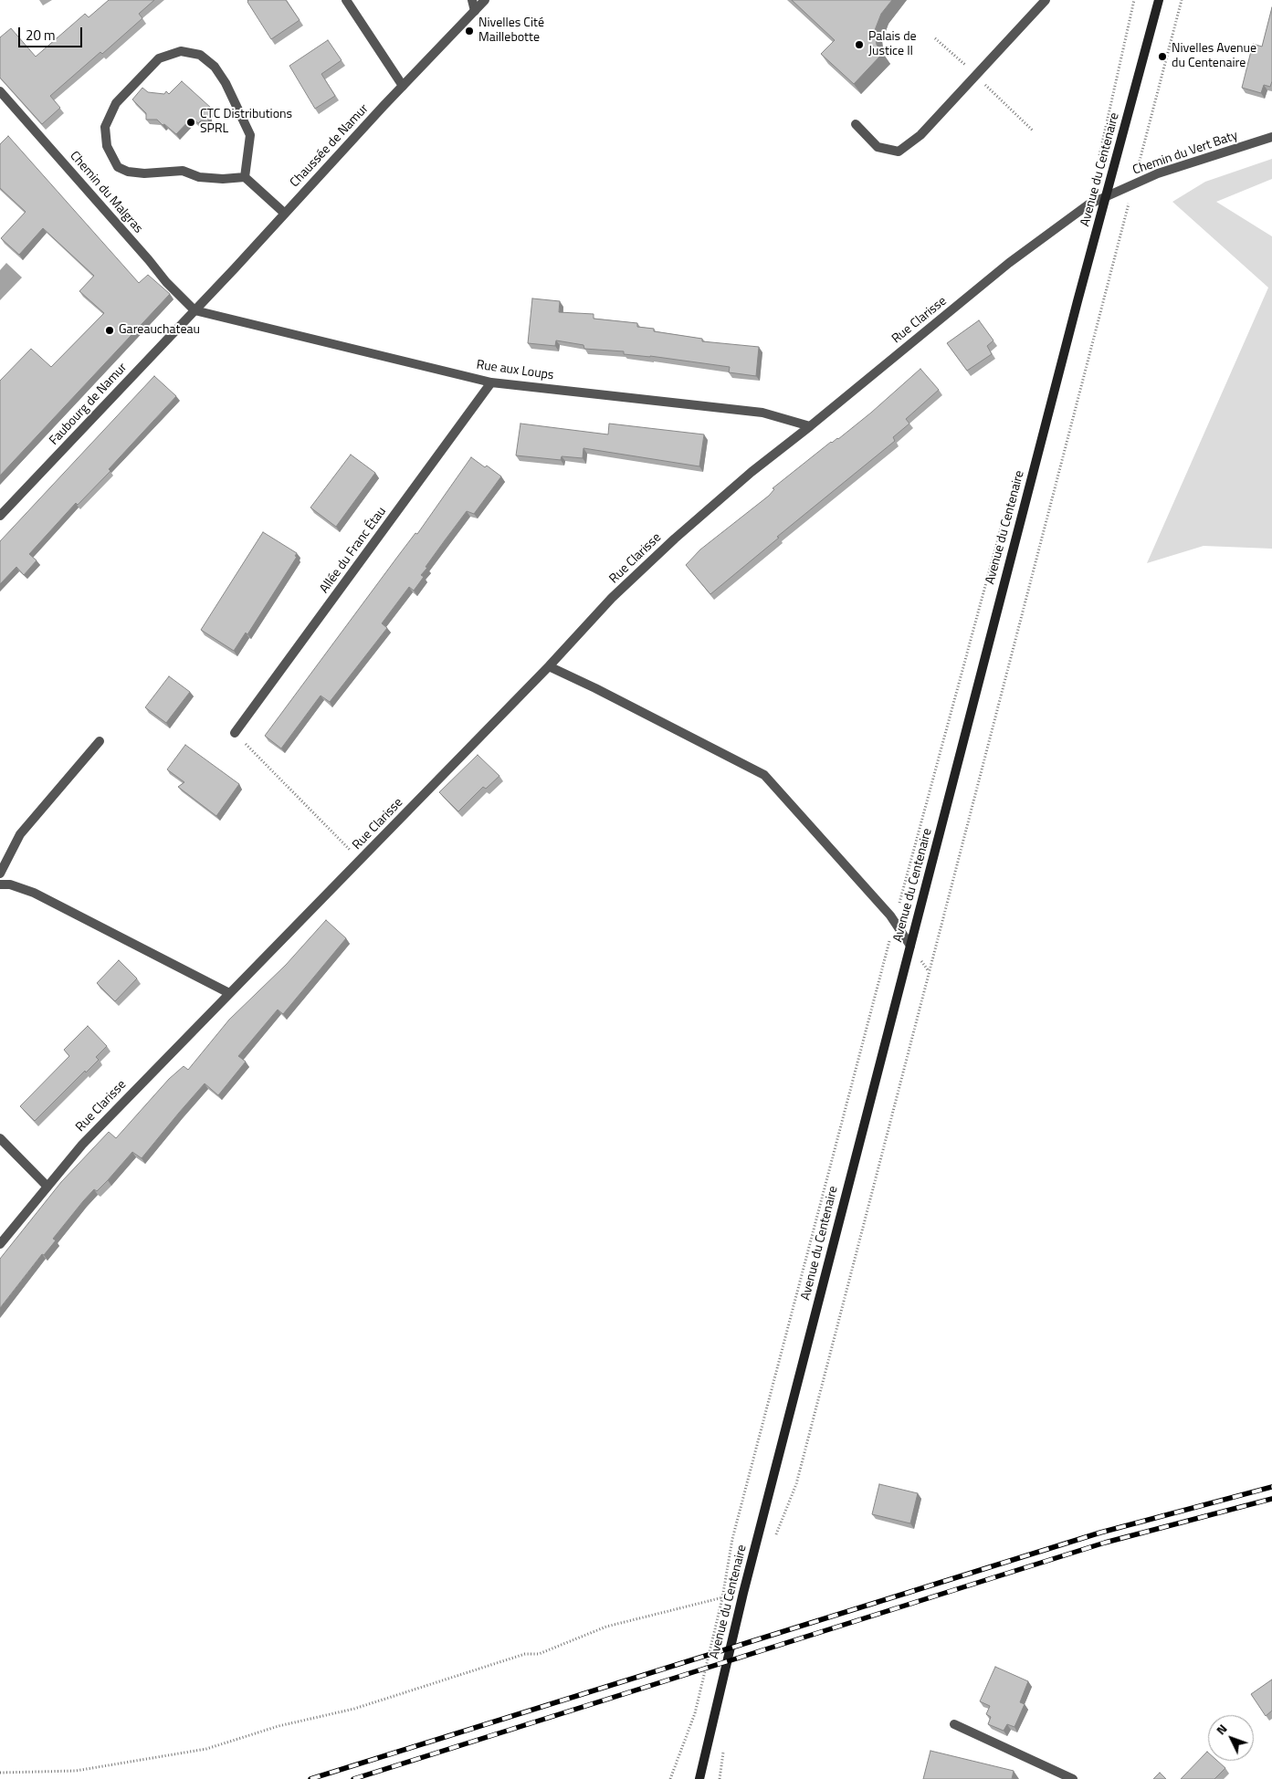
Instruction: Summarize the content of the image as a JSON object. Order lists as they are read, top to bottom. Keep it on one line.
{"streets":{"main road":["Avenue du Centenaire"],"street":["Chaussée de Namur","Chemin du Vert Baty","Chemin du Malgras","Rue Clarisse","Rue aux Loups","Faubourg de Namur","Allée du Franc Étau"]},"crossings":[["Chaussée de Namur","Chemin du Malgras"],["Chaussée de Namur","Rue aux Loups"],["Chaussée de Namur","Faubourg de Namur"],["Chemin du Vert Baty","Avenue du Centenaire"],["Chemin du Vert Baty","Rue Clarisse"],["Avenue du Centenaire","Rue Clarisse"],["Chemin du Malgras","Rue aux Loups"],["Chemin du Malgras","Faubourg de Namur"],["Rue Clarisse","Rue aux Loups"],["Rue aux Loups","Faubourg de Namur"],["Rue aux Loups","Allée du Franc Étau"]],"places":["Nivelles Cité Maillebotte","Palais de Justice II","Nivelles Avenue du Centenaire","CTC Distributions SPRL","Gareauchateau"],"scale_bar":"20 m","north":"top left"}
